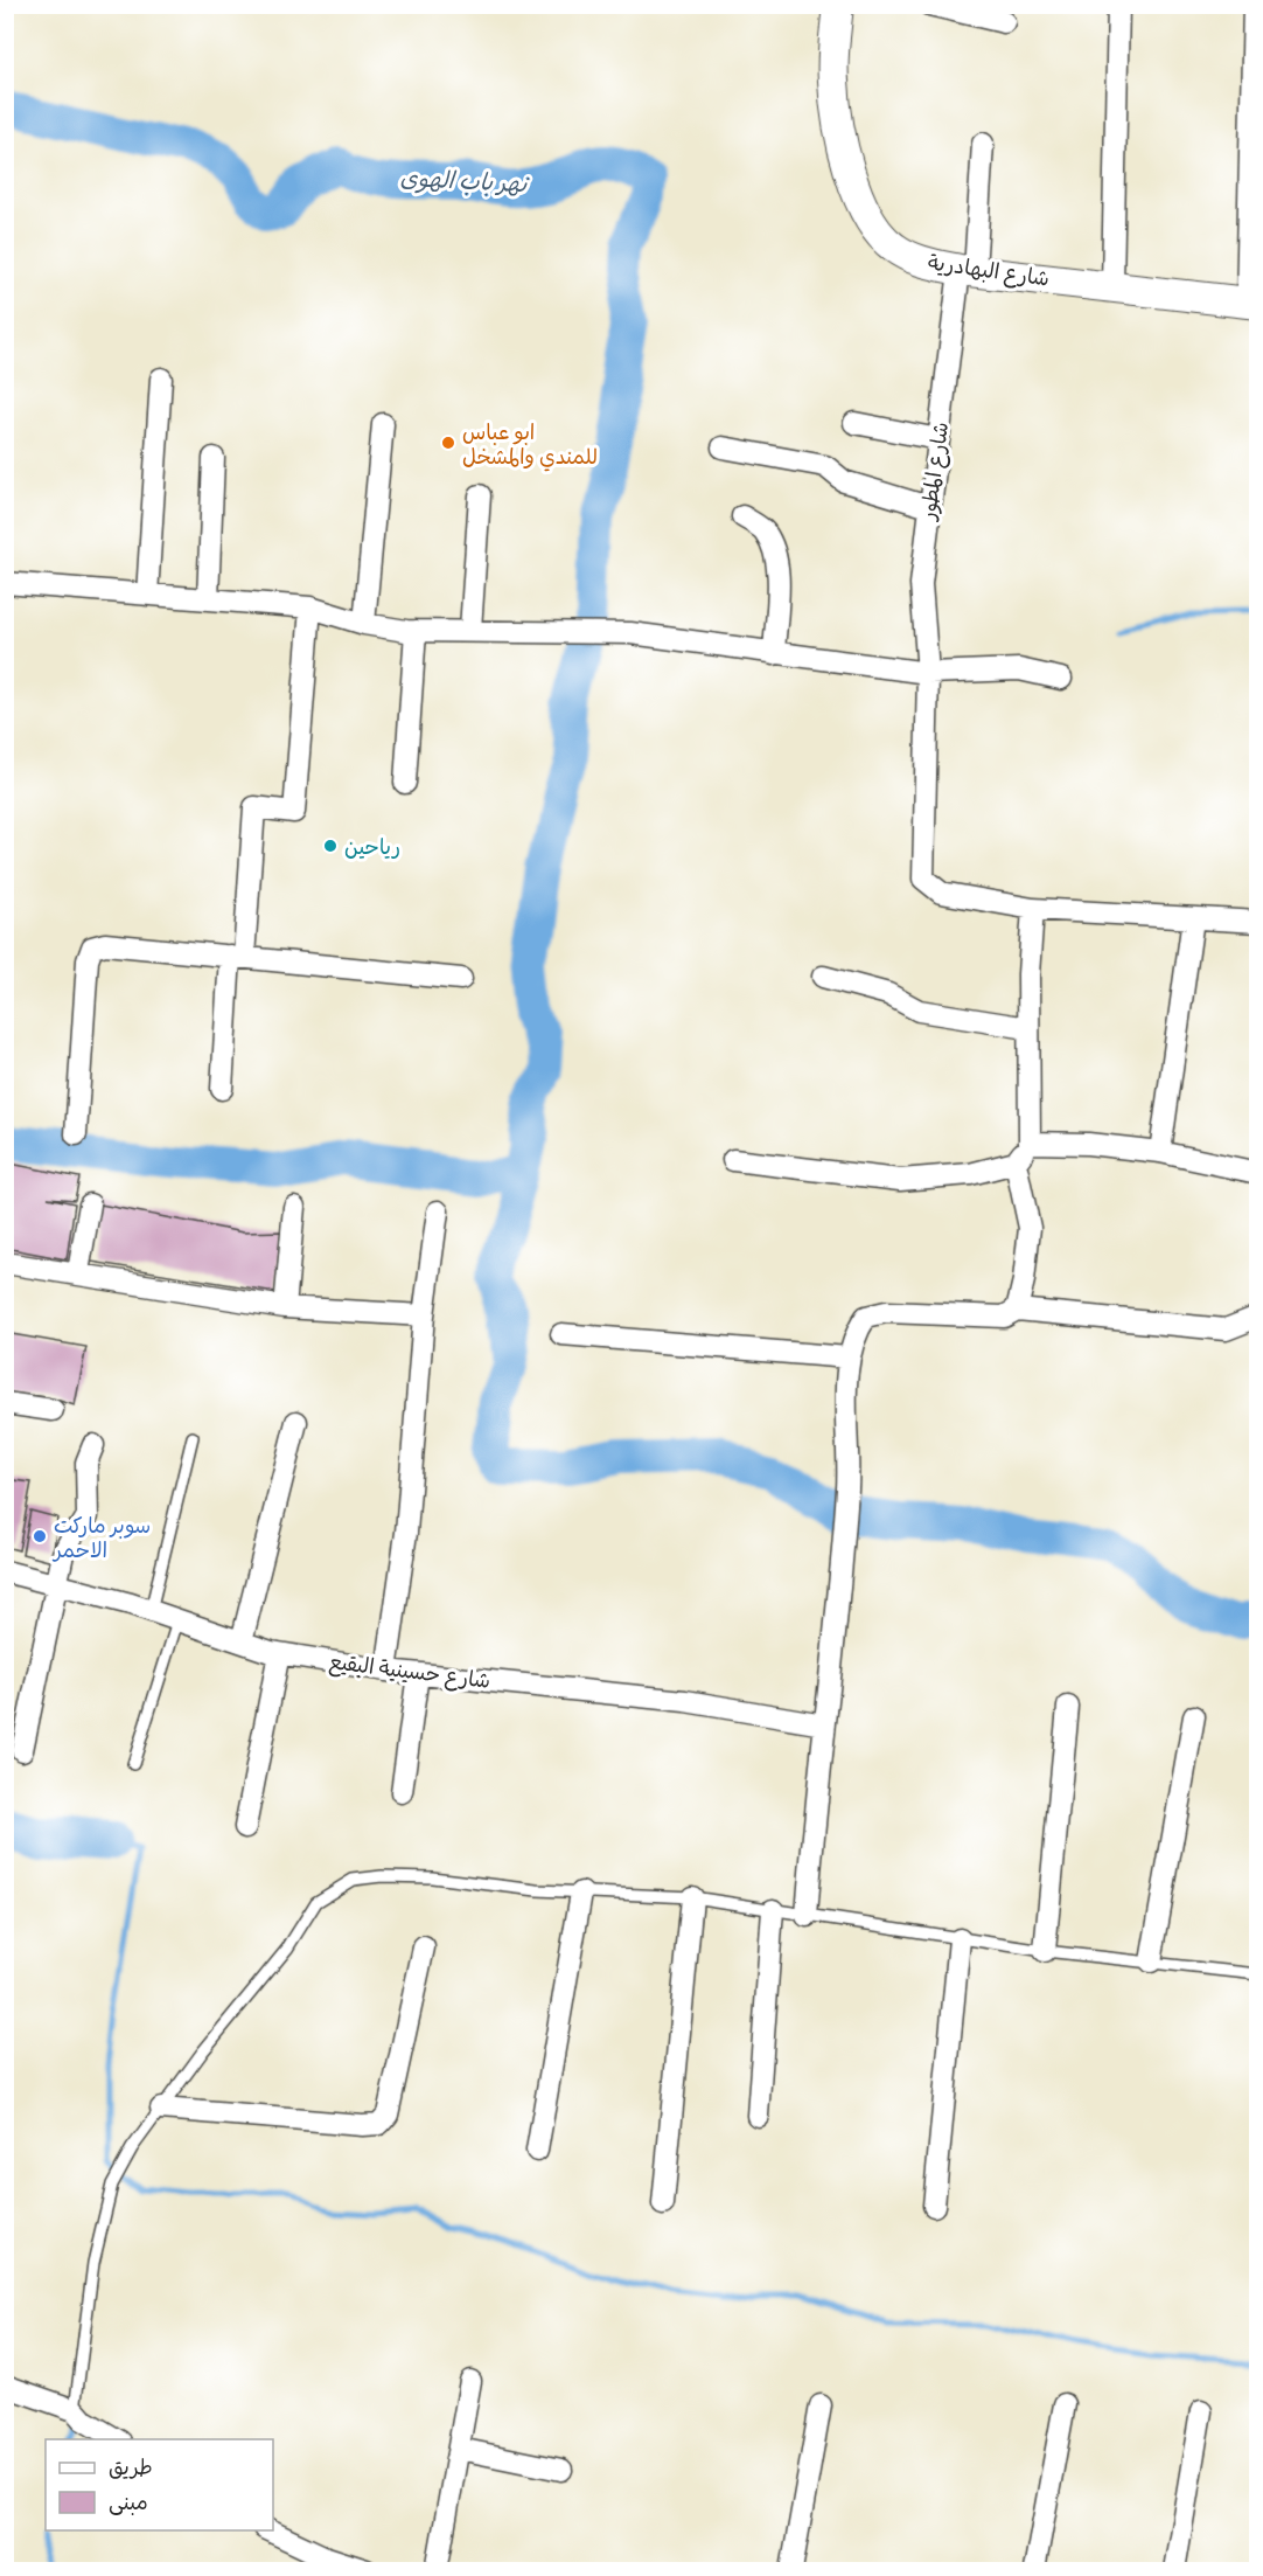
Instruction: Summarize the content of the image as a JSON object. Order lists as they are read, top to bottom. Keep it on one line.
{"streets":{"main road":["شارع البهادرية"],"street":["شارع المطور","شارع حسينية البقيع"]},"crossings":[["شارع البهادرية","شارع المطور"]],"water":["نهر باب الهوى"],"places":["ابو عباس للمندي والمشخل","رياحين","سوبر ماركت الاحمر"],"legend":["طريق","مبنى"]}
